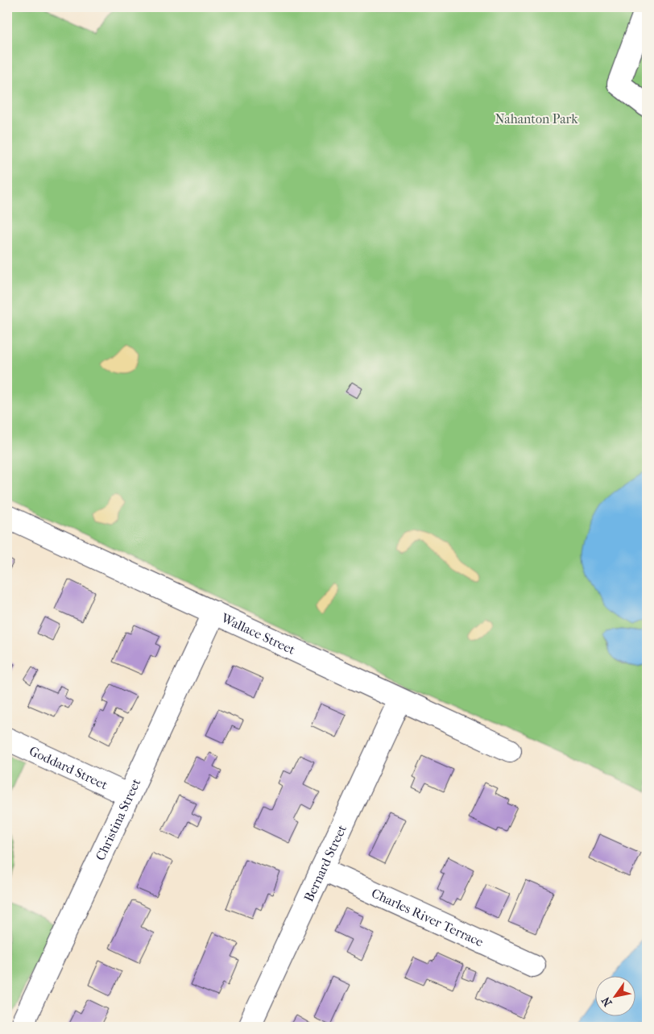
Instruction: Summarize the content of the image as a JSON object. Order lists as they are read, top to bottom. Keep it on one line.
{"streets":{"street":["Wallace Street","Goddard Street","Christina Street","Bernard Street","Charles River Terrace"]},"crossings":[["Wallace Street","Christina Street"],["Wallace Street","Bernard Street"],["Goddard Street","Christina Street"],["Bernard Street","Charles River Terrace"]],"parks":["Nahanton Park"],"north":"bottom left"}
